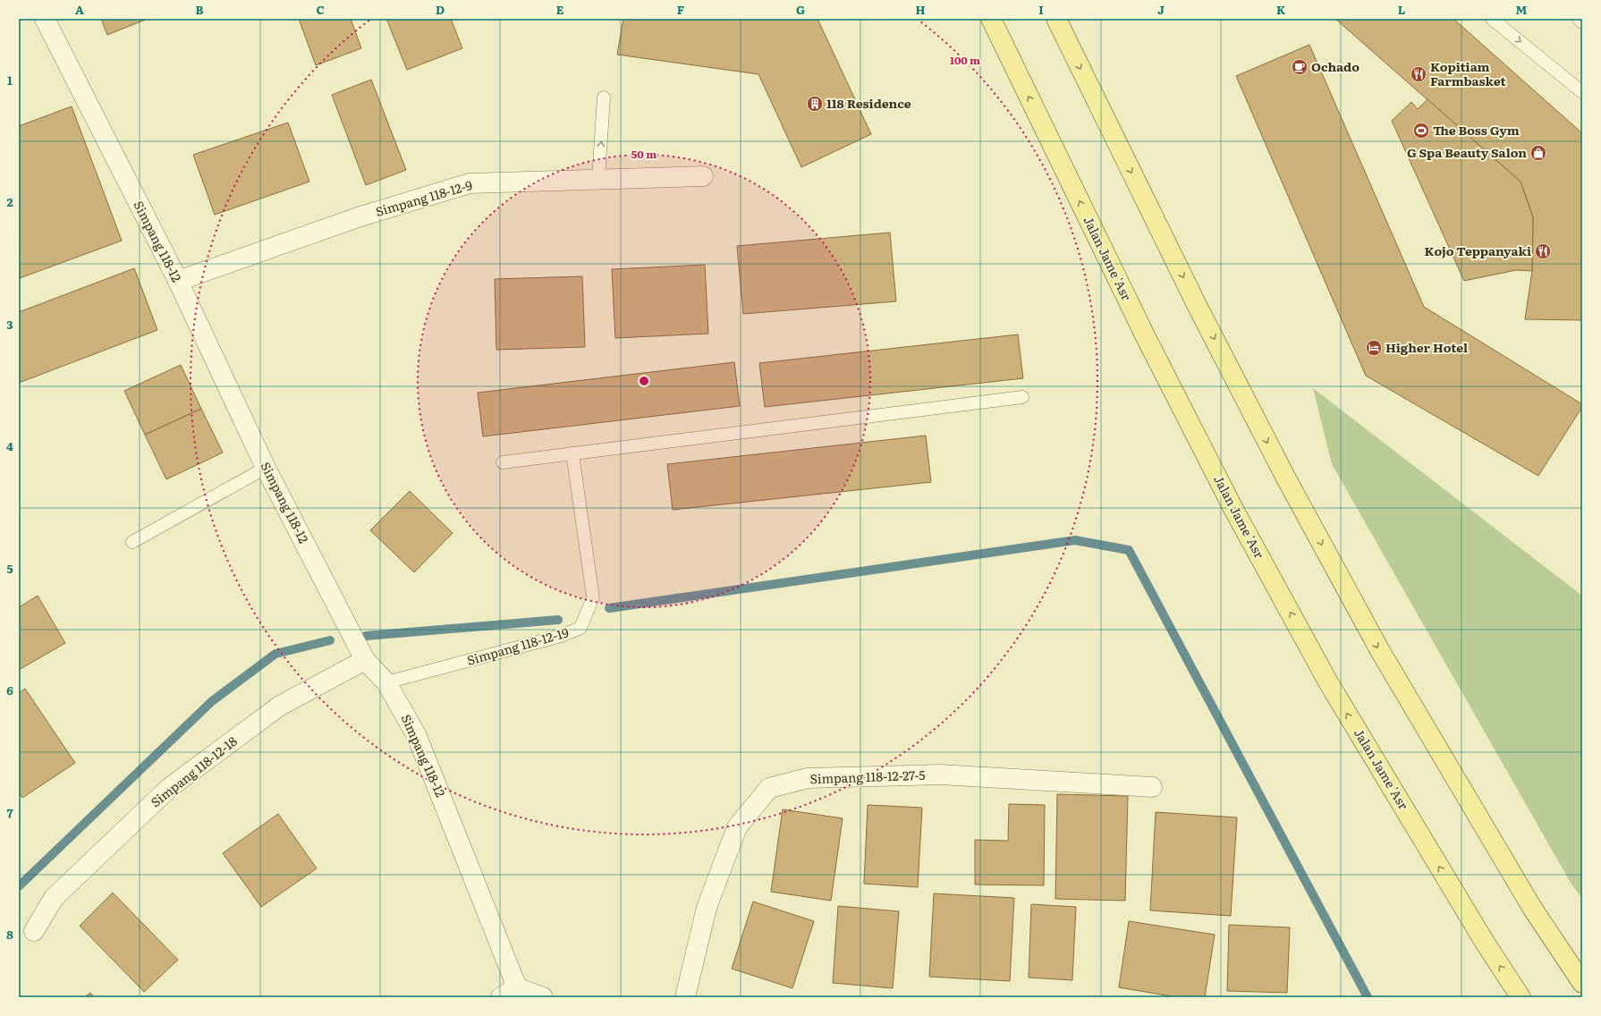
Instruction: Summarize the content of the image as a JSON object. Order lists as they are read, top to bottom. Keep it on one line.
{"streets":{"main road":["Jalan Jame 'Asr"],"street":["Simpang 118-12-9","Simpang 118-12","Simpang 118-12-18","Simpang 118-12-27-5"],"lane":["Simpang 118-12-19"]},"crossings":[["Simpang 118-12-9","Simpang 118-12"],["Simpang 118-12","Simpang 118-12-19"],["Simpang 118-12","Simpang 118-12-18"]],"places":{"cafe":["Ochado"],"restaurant":["Kopitiam Farmbasket","Kojo Teppanyaki"],"building":["118 Residence"],"sports":["The Boss Gym"],"shop":["G Spa Beauty Salon"],"hotel":["Higher Hotel"]},"grid":{"columns":["A","B","C","D","E","F","G","H","I","J","K","L","M"],"rows":["1","2","3","4","5","6","7","8"]},"rings":["100 m","50 m"]}
